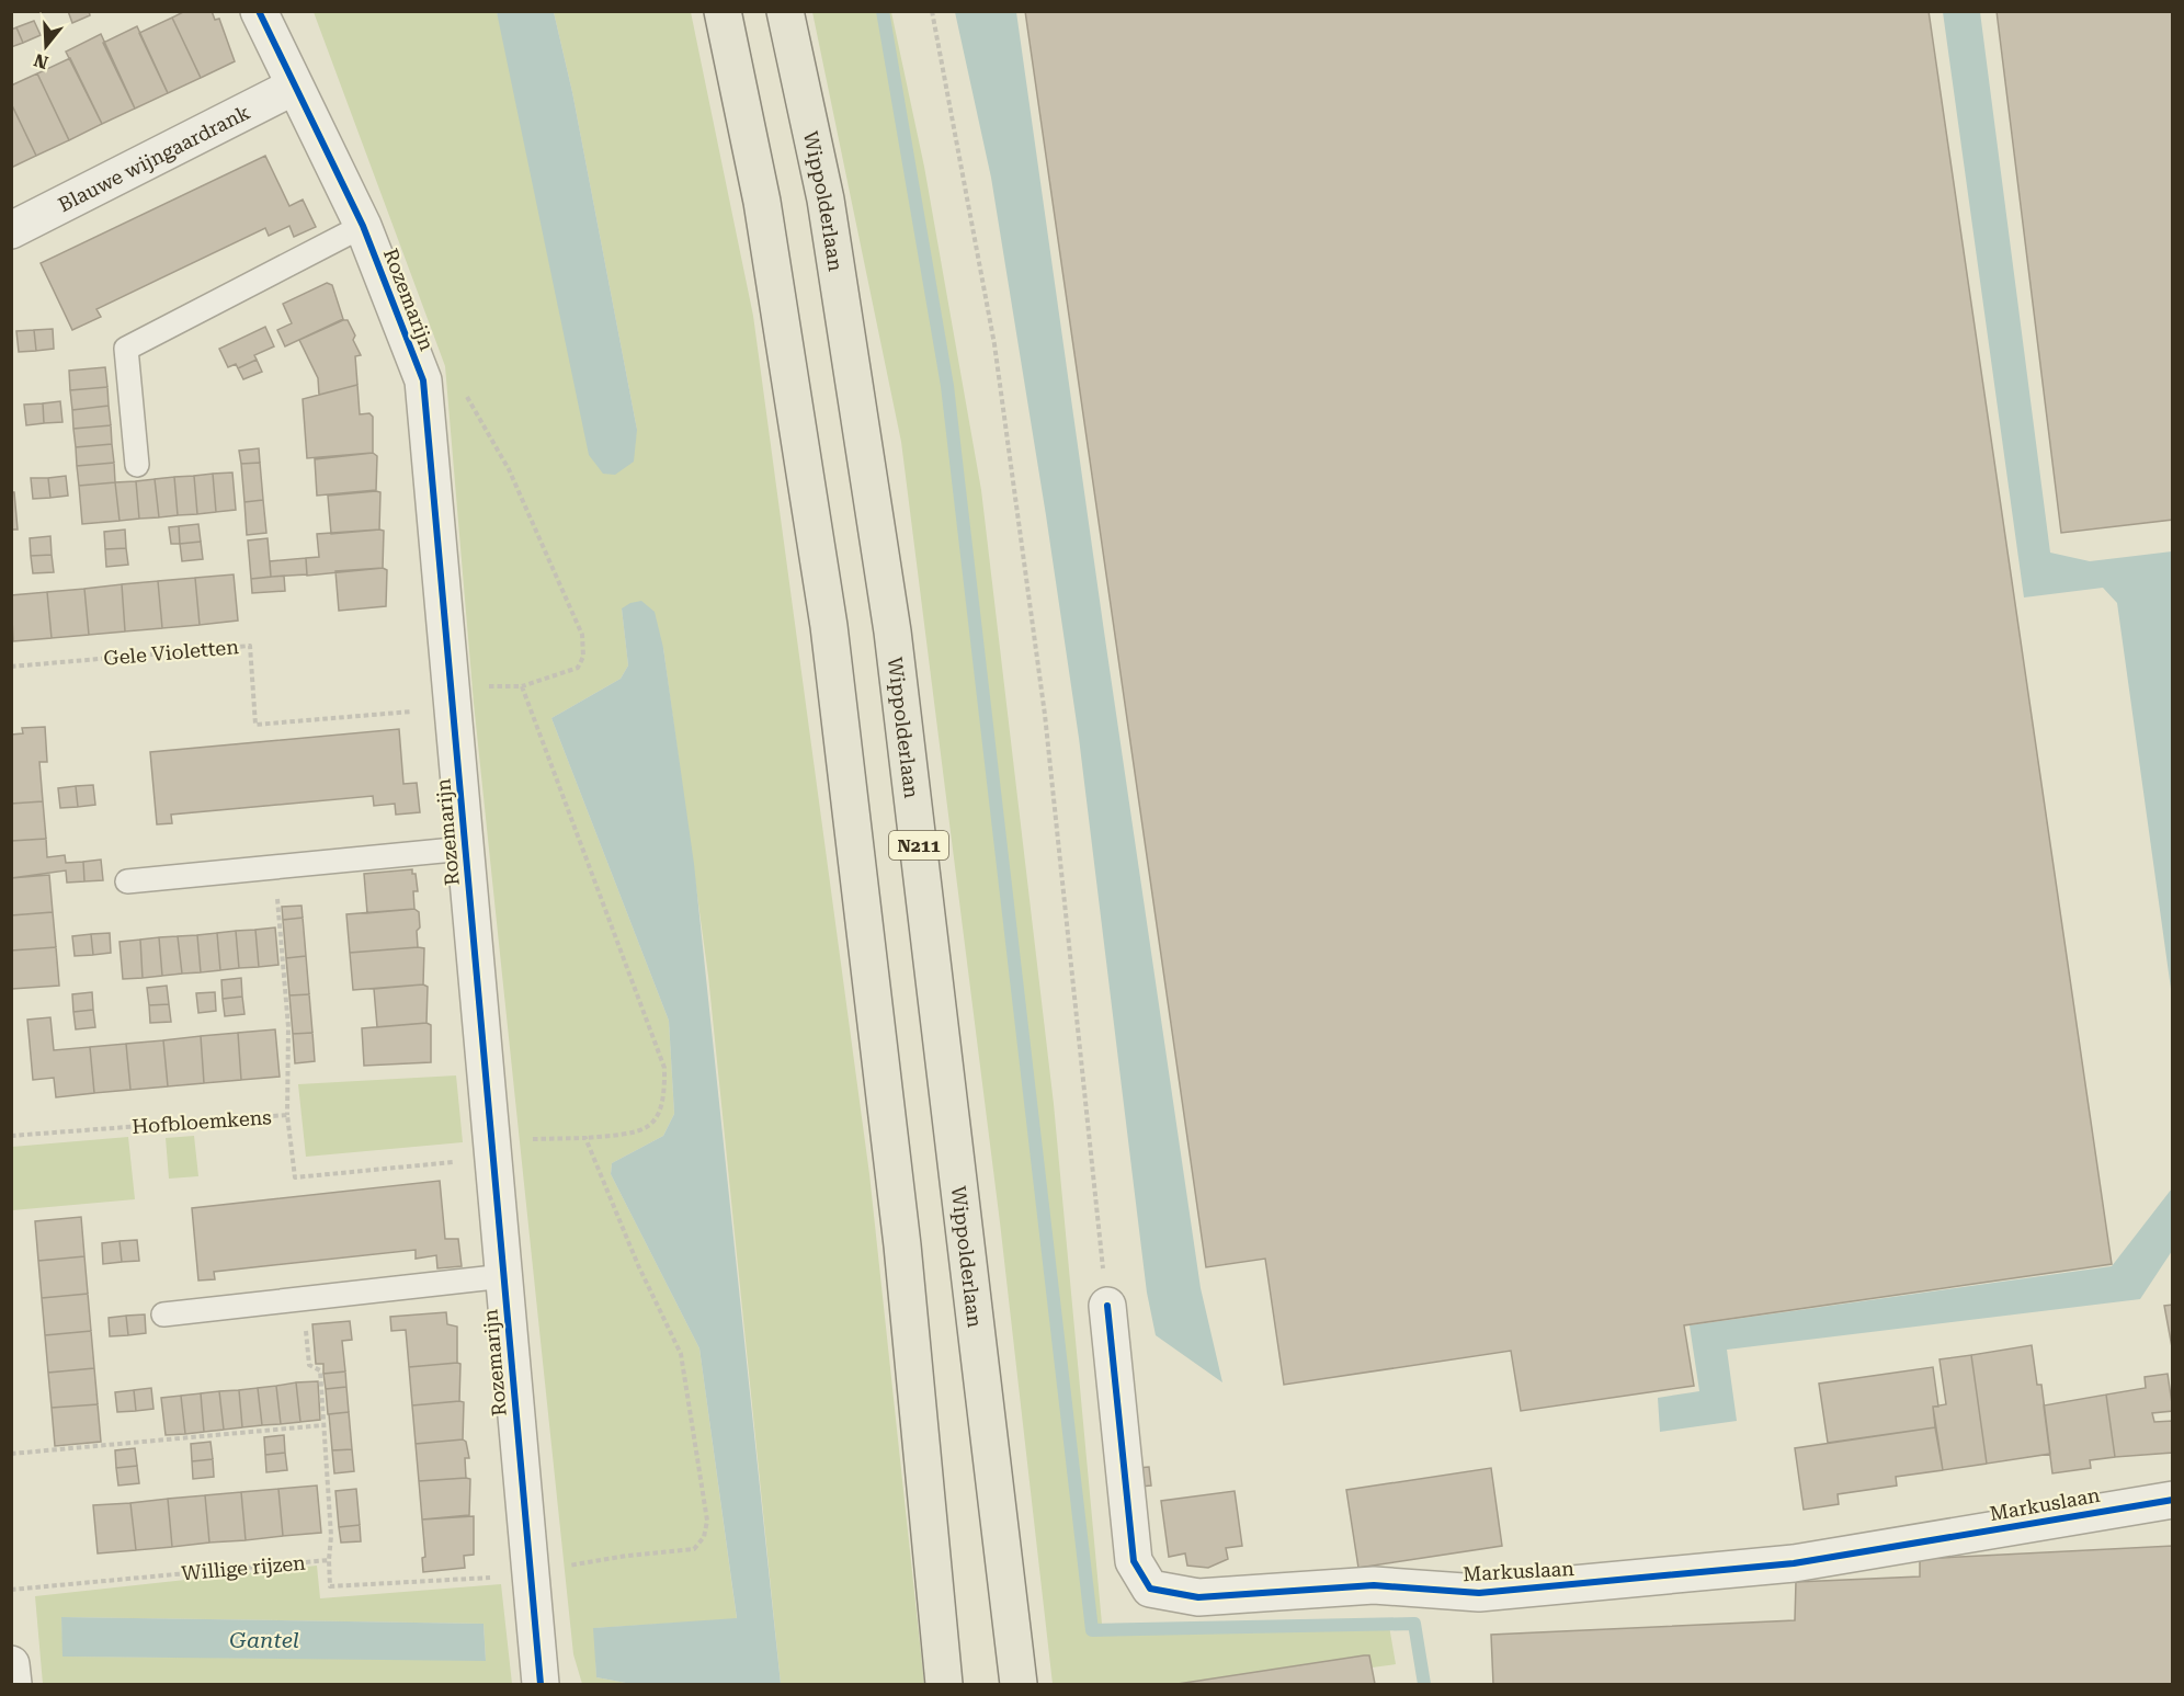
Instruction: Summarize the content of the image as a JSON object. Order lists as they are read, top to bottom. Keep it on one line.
{"streets":{"main road":["Wippolderlaan","N211"],"street":["Blauwe wijngaardrank","Rozemarijn","Markuslaan"],"path":["Gele Violetten","Hofbloemkens","Willige rijzen"]},"crossings":[["Blauwe wijngaardrank","Rozemarijn"],["Rozemarijn","Gele Violetten"],["Rozemarijn","Hofbloemkens"],["Rozemarijn","Willige rijzen"]],"water":["Gantel"],"north":"bottom"}
